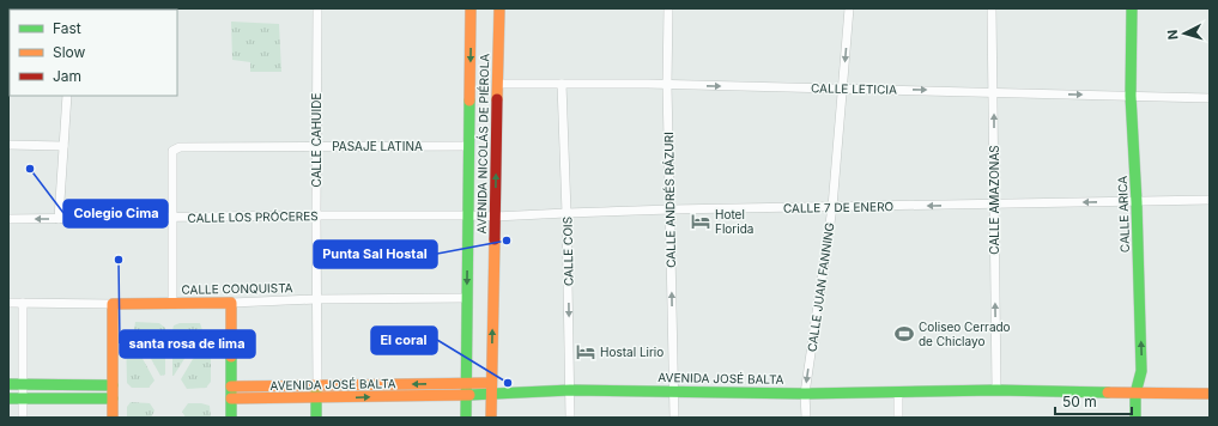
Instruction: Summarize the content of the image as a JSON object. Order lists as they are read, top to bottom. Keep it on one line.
{"streets":{"street":["CALLE LETICIA","CALLE CAHUIDE","AVENIDA NICOLÁS DE PIÉROLA","PASAJE LATINA","CALLE ANDRÉS RÁZURI","CALLE AMAZONAS","CALLE 7 DE ENERO","CALLE ARICA","CALLE LOS PRÓCERES","CALLE COIS","CALLE JUAN FANNING","CALLE CONQUISTA","AVENIDA JOSÉ BALTA"]},"crossings":[["CALLE LETICIA","AVENIDA NICOLÁS DE PIÉROLA"],["CALLE LETICIA","CALLE ANDRÉS RÁZURI"],["CALLE LETICIA","CALLE AMAZONAS"],["CALLE LETICIA","CALLE ARICA"],["CALLE LETICIA","CALLE COIS"],["CALLE LETICIA","CALLE JUAN FANNING"],["CALLE CAHUIDE","PASAJE LATINA"],["CALLE CAHUIDE","CALLE LOS PRÓCERES"],["CALLE CAHUIDE","CALLE CONQUISTA"],["CALLE CAHUIDE","AVENIDA JOSÉ BALTA"],["AVENIDA NICOLÁS DE PIÉROLA","PASAJE LATINA"],["AVENIDA NICOLÁS DE PIÉROLA","CALLE 7 DE ENERO"],["AVENIDA NICOLÁS DE PIÉROLA","CALLE LOS PRÓCERES"],["AVENIDA NICOLÁS DE PIÉROLA","CALLE CONQUISTA"],["AVENIDA NICOLÁS DE PIÉROLA","AVENIDA JOSÉ BALTA"],["PASAJE LATINA","CALLE LOS PRÓCERES"],["CALLE ANDRÉS RÁZURI","CALLE 7 DE ENERO"],["CALLE ANDRÉS RÁZURI","AVENIDA JOSÉ BALTA"],["CALLE AMAZONAS","CALLE 7 DE ENERO"],["CALLE AMAZONAS","AVENIDA JOSÉ BALTA"],["CALLE 7 DE ENERO","CALLE ARICA"],["CALLE 7 DE ENERO","CALLE LOS PRÓCERES"],["CALLE 7 DE ENERO","CALLE COIS"],["CALLE 7 DE ENERO","CALLE JUAN FANNING"],["CALLE ARICA","AVENIDA JOSÉ BALTA"],["CALLE COIS","AVENIDA JOSÉ BALTA"],["CALLE JUAN FANNING","AVENIDA JOSÉ BALTA"]],"one_way":["CALLE LETICIA","CALLE ANDRÉS RÁZURI","CALLE AMAZONAS","CALLE 7 DE ENERO","CALLE ARICA","CALLE COIS","CALLE JUAN FANNING"],"places":{"other":["Colegio Cima","Punta Sal Hostal","santa rosa de lima","El coral"],"hotel":["Hotel Florida","Hostal Lirio"],"sports":["Coliseo Cerrado de Chiclayo"]},"legend":["Fast","Slow","Jam"],"scale_bar":"50 m","north":"left"}
